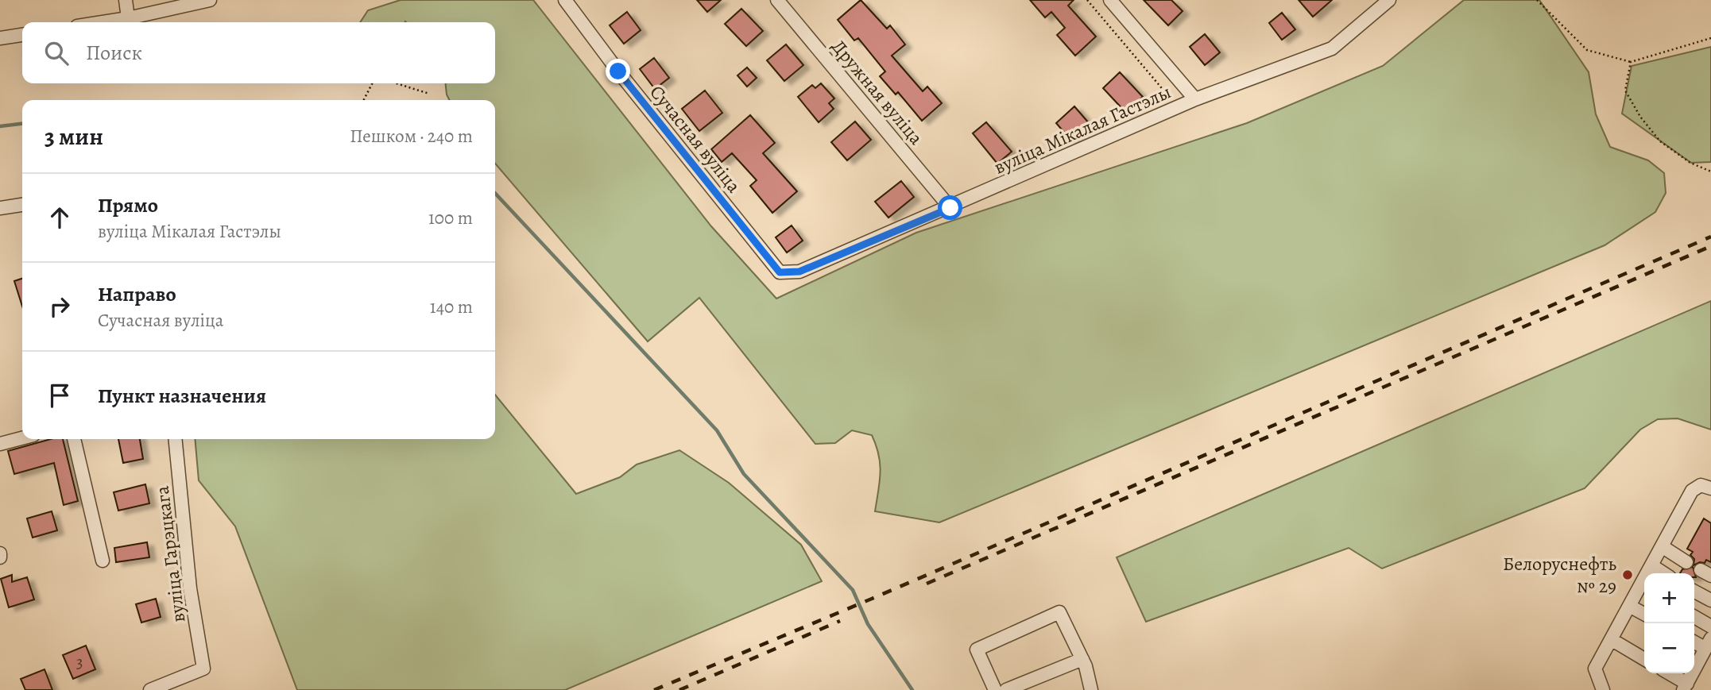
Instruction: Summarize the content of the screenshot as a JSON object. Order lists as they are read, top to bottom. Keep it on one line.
{"streets":{"street":["Дружная вуліца","вуліца Мікалая Гастэлы","Сучасная вуліца","вуліца Гарэцкага"]},"crossings":[["Дружная вуліца","вуліца Мікалая Гастэлы"],["вуліца Мікалая Гастэлы","Сучасная вуліца"]],"places":["Белоруснефть № 29"],"house_numbers":["3"],"page":{"search":"Поиск","heading":["3 мин","Пешком · 240 m"],"list":[["Прямо","вуліца Мікалая Гастэлы","100 m"],["Направо","Сучасная вуліца","140 m"],"Пункт назначения"],"map_buttons":["+","−"]}}
